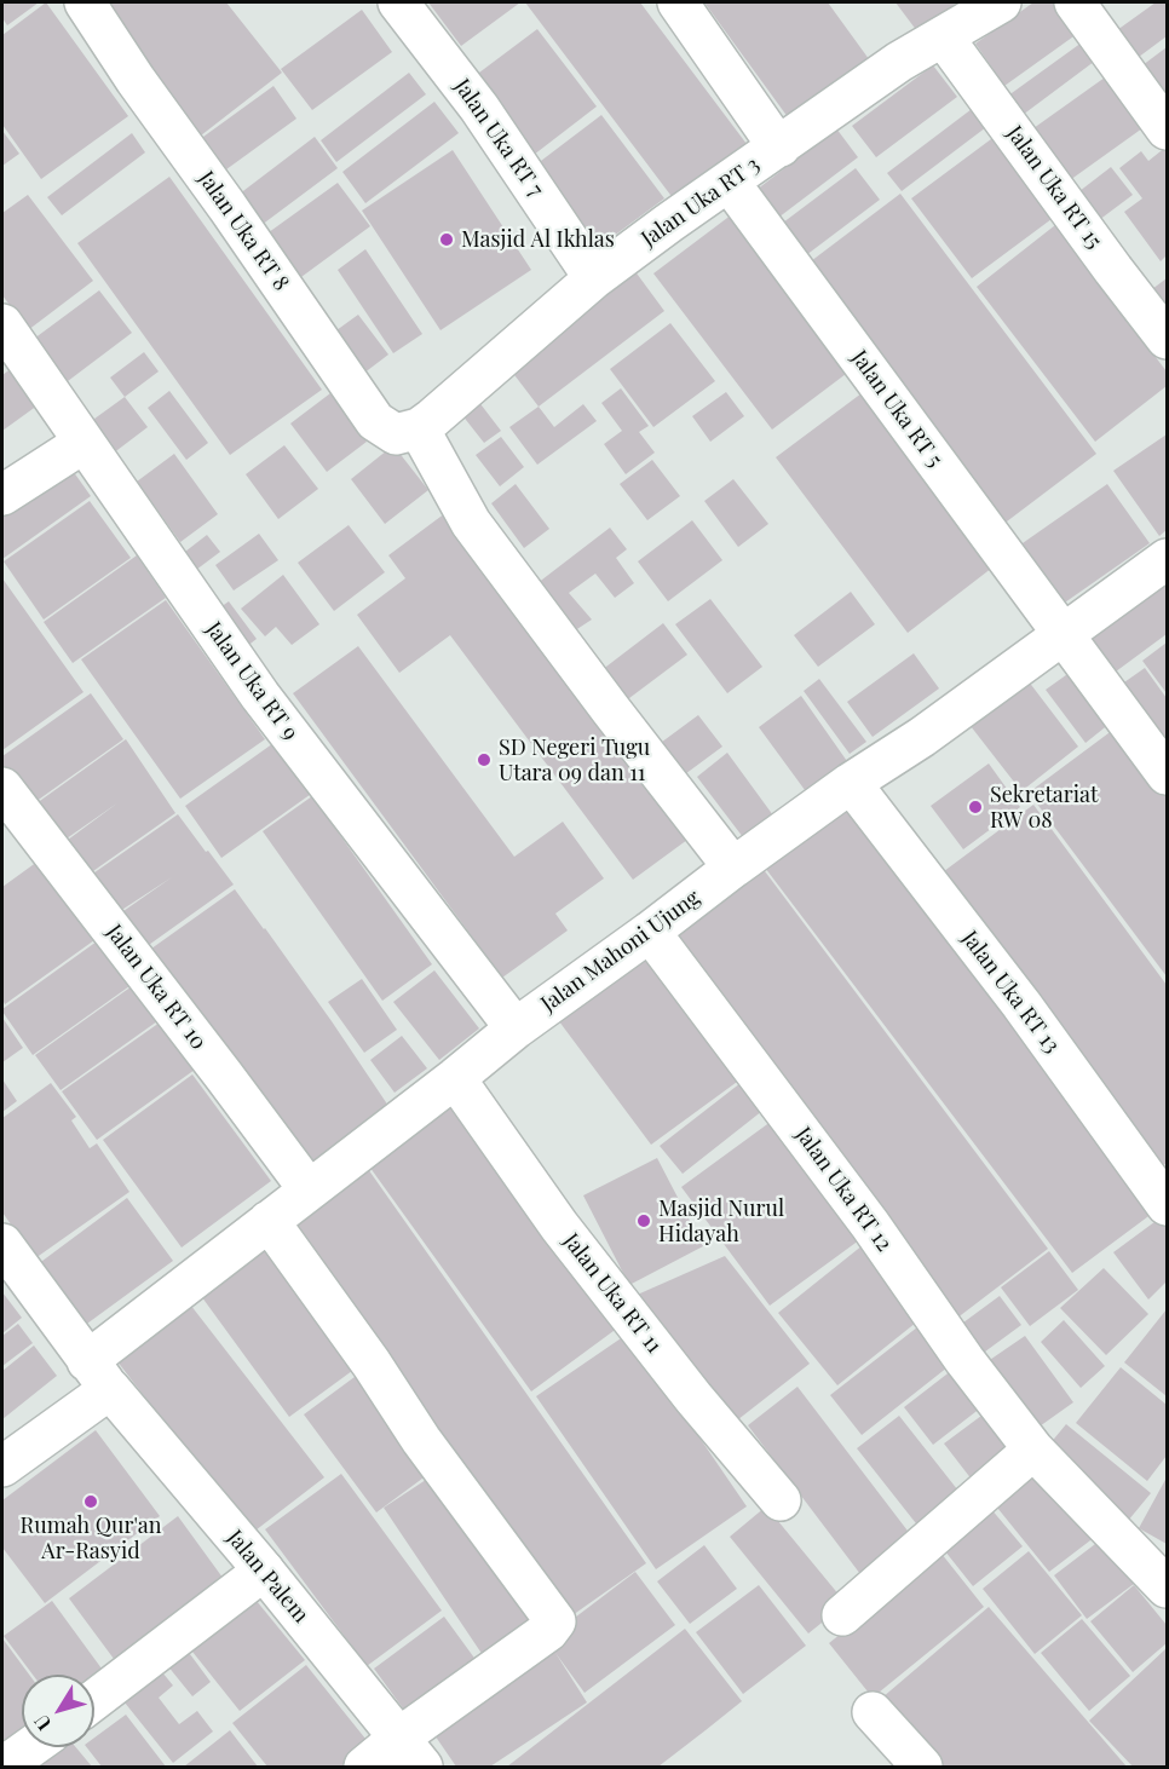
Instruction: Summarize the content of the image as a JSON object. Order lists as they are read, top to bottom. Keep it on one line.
{"streets":{"street":["Jalan Uka RT 7","Jalan Uka RT 15","Jalan Uka RT 3","Jalan Uka RT 8","Jalan Uka RT 5","Jalan Uka RT 9","Jalan Mahoni Ujung","Jalan Uka RT 10","Jalan Uka RT 13","Jalan Uka RT 12","Jalan Uka RT 11","Jalan Palem"]},"crossings":[["Jalan Uka RT 7","Jalan Uka RT 3"],["Jalan Uka RT 15","Jalan Uka RT 3"],["Jalan Uka RT 3","Jalan Uka RT 8"],["Jalan Uka RT 3","Jalan Uka RT 5"],["Jalan Uka RT 5","Jalan Mahoni Ujung"],["Jalan Uka RT 9","Jalan Mahoni Ujung"],["Jalan Mahoni Ujung","Jalan Uka RT 10"],["Jalan Mahoni Ujung","Jalan Uka RT 13"],["Jalan Mahoni Ujung","Jalan Uka RT 12"],["Jalan Mahoni Ujung","Jalan Uka RT 11"],["Jalan Mahoni Ujung","Jalan Palem"]],"places":["Masjid Al Ikhlas","SD Negeri Tugu Utara 09 dan 11","Sekretariat RW 08","Masjid Nurul Hidayah","Rumah Qur'an Ar-Rasyid"],"north":"bottom left"}
